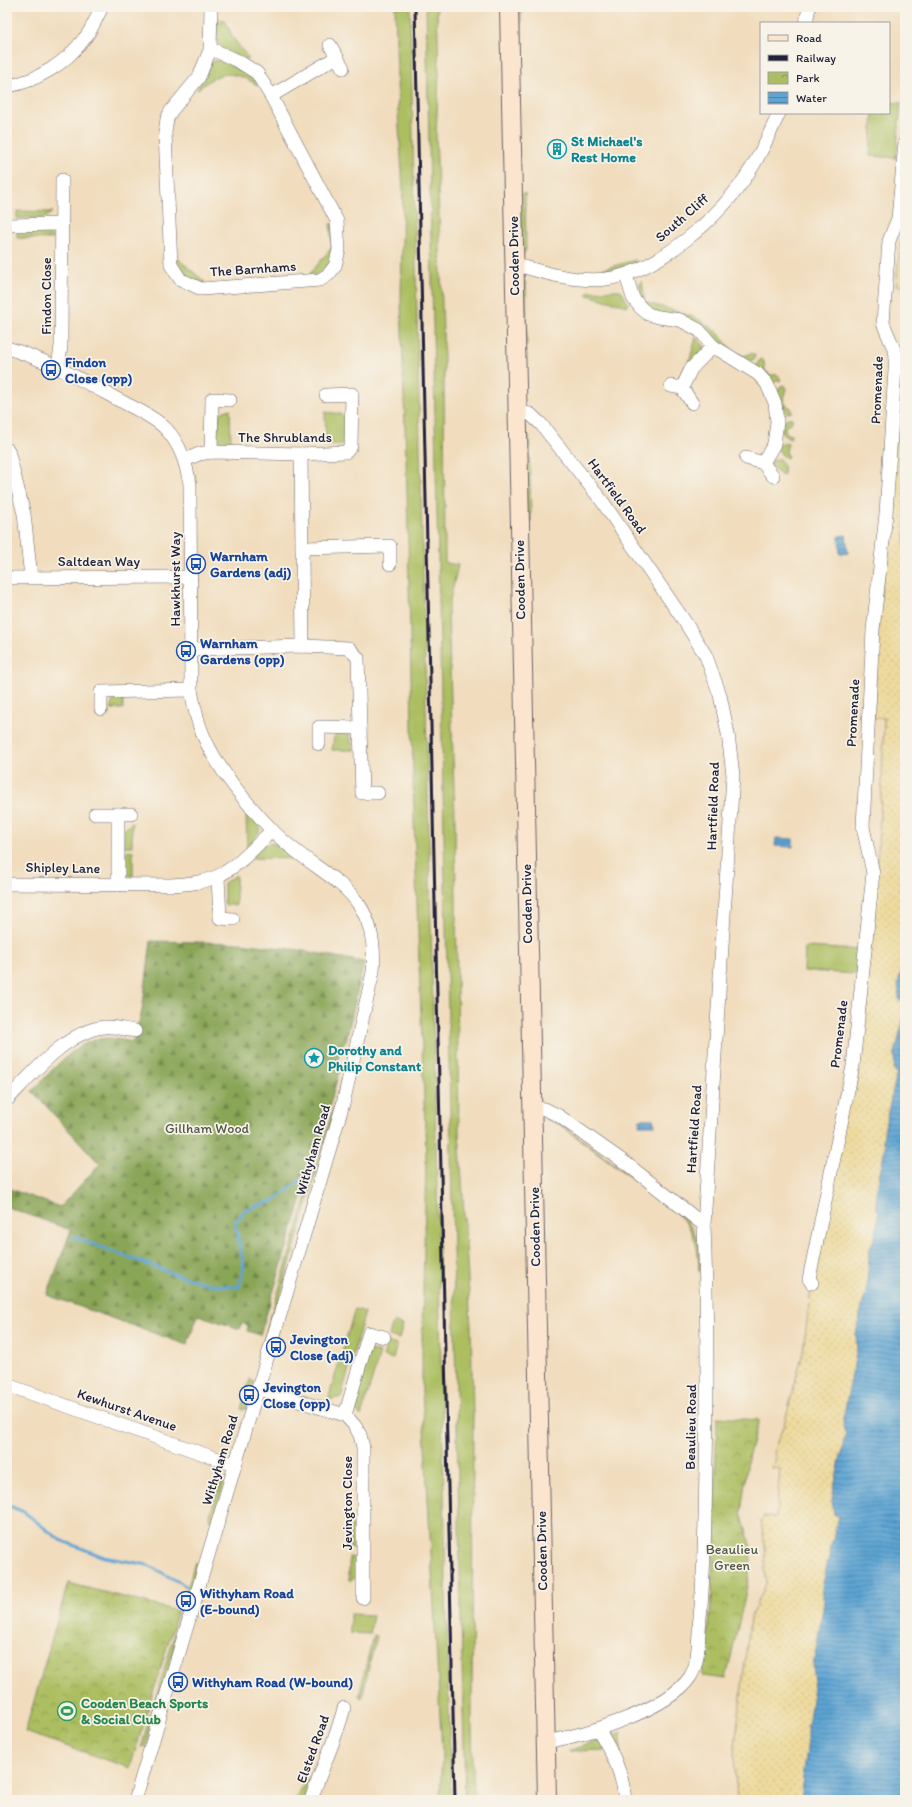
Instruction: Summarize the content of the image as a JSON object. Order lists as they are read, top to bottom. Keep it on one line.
{"streets":{"main road":["Cooden Drive"],"street":["South Cliff","The Barnhams","Findon Close","Promenade","The Shrublands","Hartfield Road","Saltdean Way","Hawkhurst Way","Shipley Lane","Withyham Road","Kewhurst Avenue","Beaulieu Road","Jevington Close","Elsted Road"]},"crossings":[["South Cliff","Cooden Drive"],["Cooden Drive","Hartfield Road"],["Cooden Drive","Beaulieu Road"],["Findon Close","Hawkhurst Way"],["The Shrublands","Hawkhurst Way"],["Hartfield Road","Beaulieu Road"],["Saltdean Way","Hawkhurst Way"],["Hawkhurst Way","Shipley Lane"],["Hawkhurst Way","Withyham Road"],["Withyham Road","Kewhurst Avenue"]],"parks":["Gillham Wood","Beaulieu Green"],"places":{"building":["St Michael's Rest Home"],"bus stop":["Findon Close (opp)","Warnham Gardens (adj)","Warnham Gardens (opp)","Jevington Close (adj)","Jevington Close (opp)","Withyham Road (E-bound)","Withyham Road (W-bound)"],"place":["Dorothy and Philip Constant"],"sports":["Cooden Beach Sports & Social Club"]},"legend":["Road","Railway","Park","Water"]}
